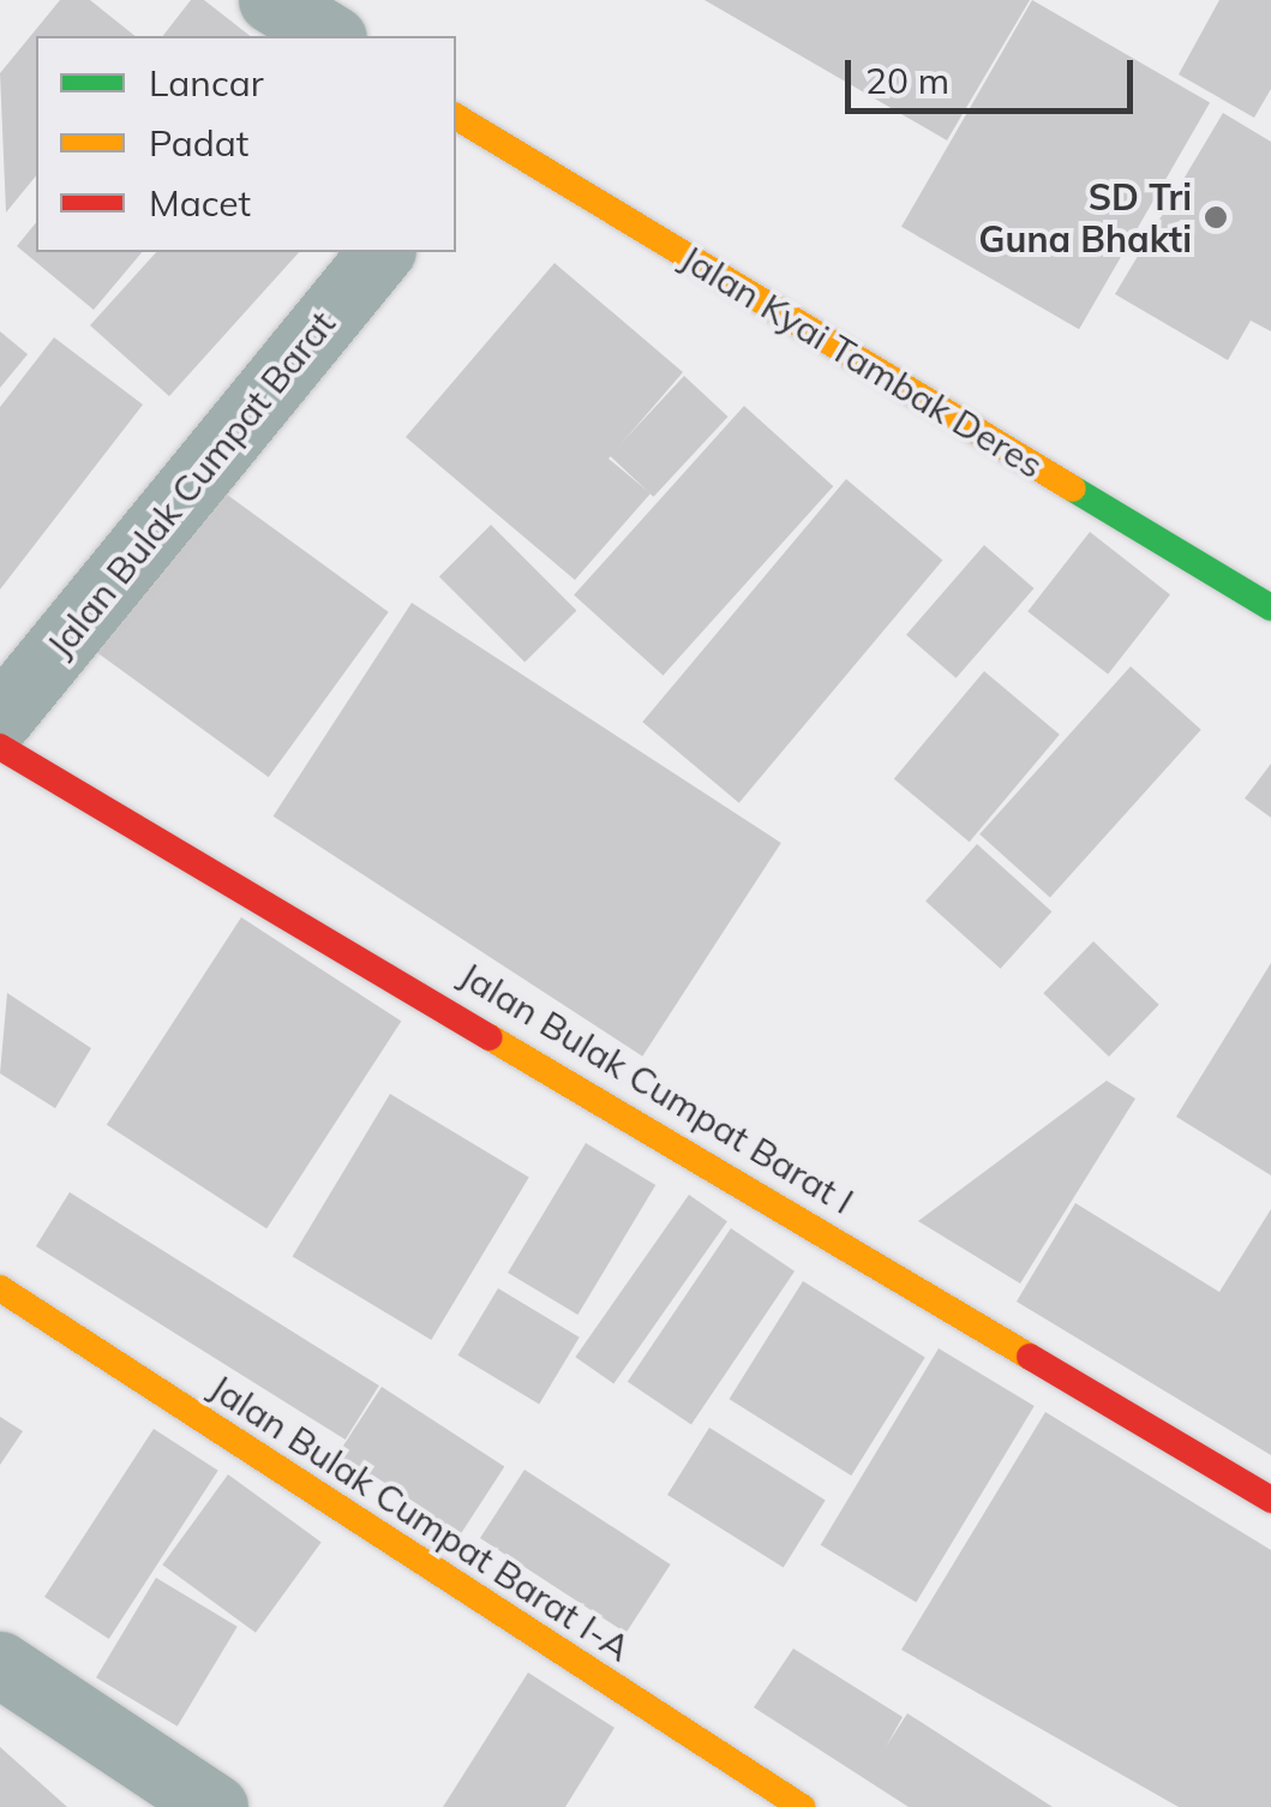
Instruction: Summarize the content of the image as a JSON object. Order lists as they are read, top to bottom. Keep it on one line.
{"streets":{"street":["Jalan Kyai Tambak Deres","Jalan Bulak Cumpat Barat","Jalan Bulak Cumpat Barat I","Jalan Bulak Cumpat Barat I-A"]},"places":["SD Tri Guna Bhakti"],"legend":["Lancar","Padat","Macet"],"scale_bar":"20 m"}
